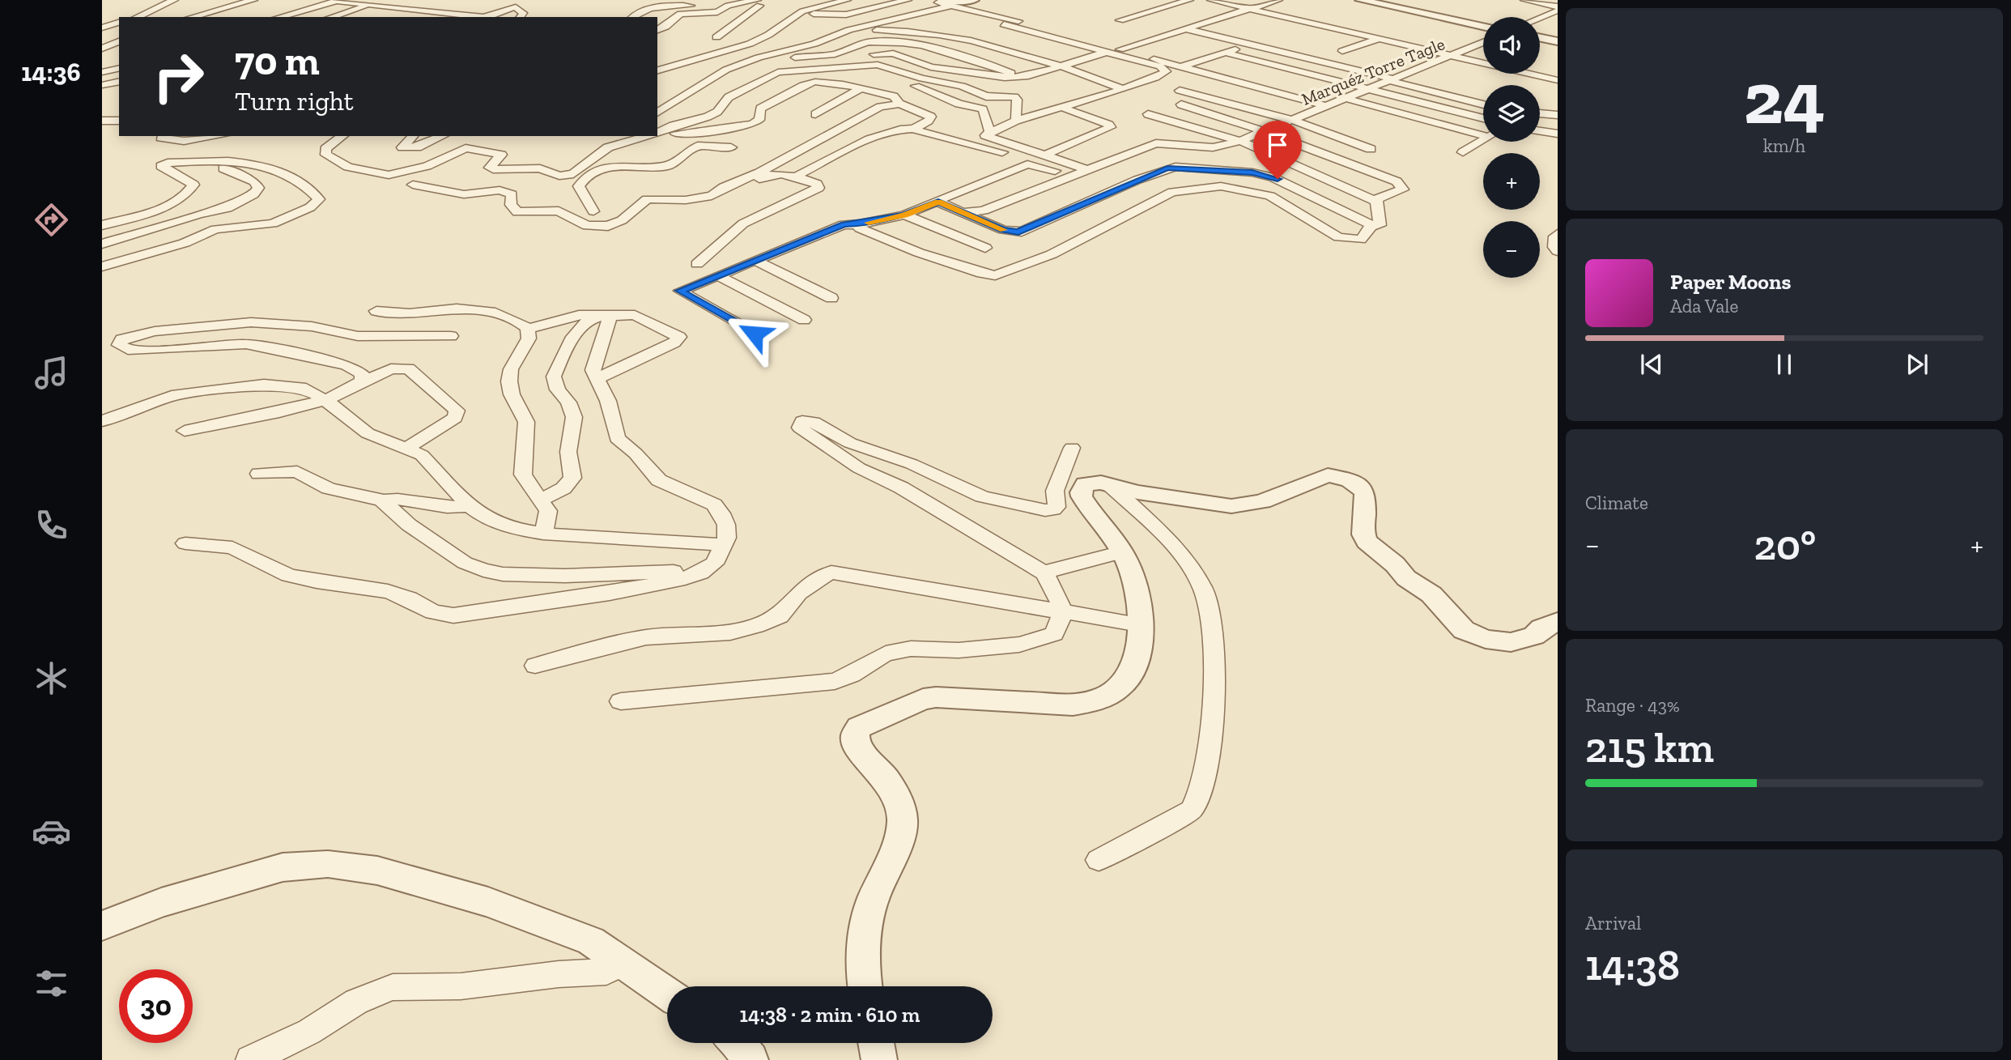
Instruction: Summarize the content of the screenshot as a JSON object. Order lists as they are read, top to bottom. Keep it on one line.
{"streets":{"street":["Marquéz Torre Tagle"]},"page":{"tabs":"14:36","tile":[["24","km/h"],"Climate",["Range · 43%","215 km"],["Arrival","14:38"]],"map_buttons":["+","−"],"turn":["70 m","Turn right"],"song":["Paper Moons","Ada Vale"],"heat":["−","20°","+"],"limit":"30","trip":"14:38 · 2 min · 610 m"}}
